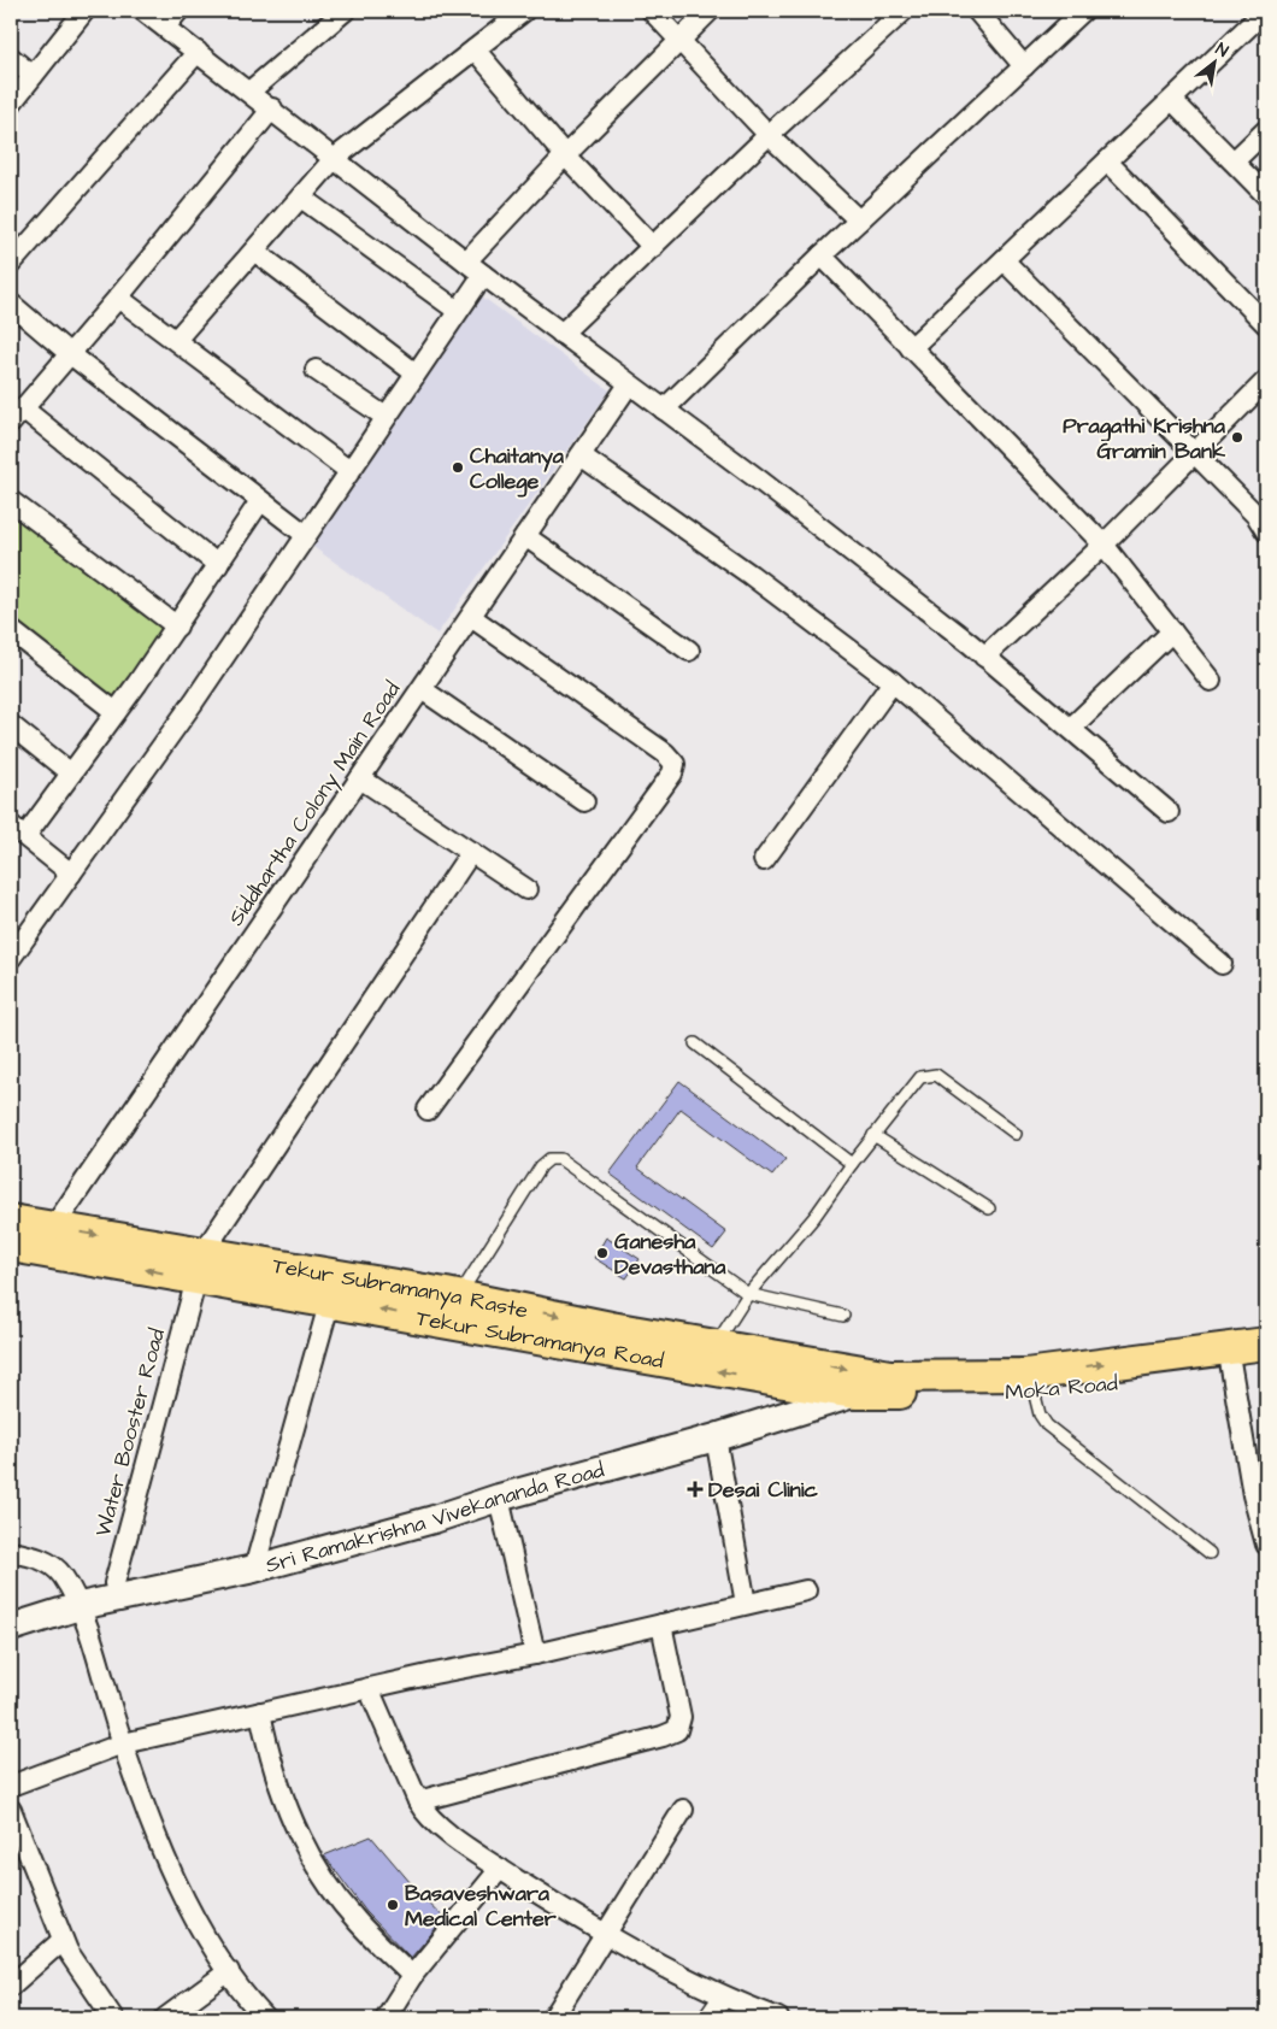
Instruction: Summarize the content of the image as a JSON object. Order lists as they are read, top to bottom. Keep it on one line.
{"streets":{"main road":["Tekur Subramanya Raste","Tekur Subramanya Road","Moka Road","Sri Ramakrishna Vivekananda Road"],"street":["Siddhartha Colony Main Road","Water Booster Road"]},"crossings":[["Siddhartha Colony Main Road","Tekur Subramanya Road"],["Tekur Subramanya Raste","Tekur Subramanya Road"],["Tekur Subramanya Raste","Moka Road"],["Tekur Subramanya Raste","Water Booster Road"],["Tekur Subramanya Road","Moka Road"],["Tekur Subramanya Road","Water Booster Road"],["Moka Road","Sri Ramakrishna Vivekananda Road"],["Water Booster Road","Sri Ramakrishna Vivekananda Road"]],"one_way":["Tekur Subramanya Raste","Tekur Subramanya Road"],"places":{"other":["Pragathi Krishna Gramin Bank","Chaitanya College","Ganesha Devasthana","Basaveshwara Medical Center"],"health":["Desai Clinic"]},"north":"top right"}
